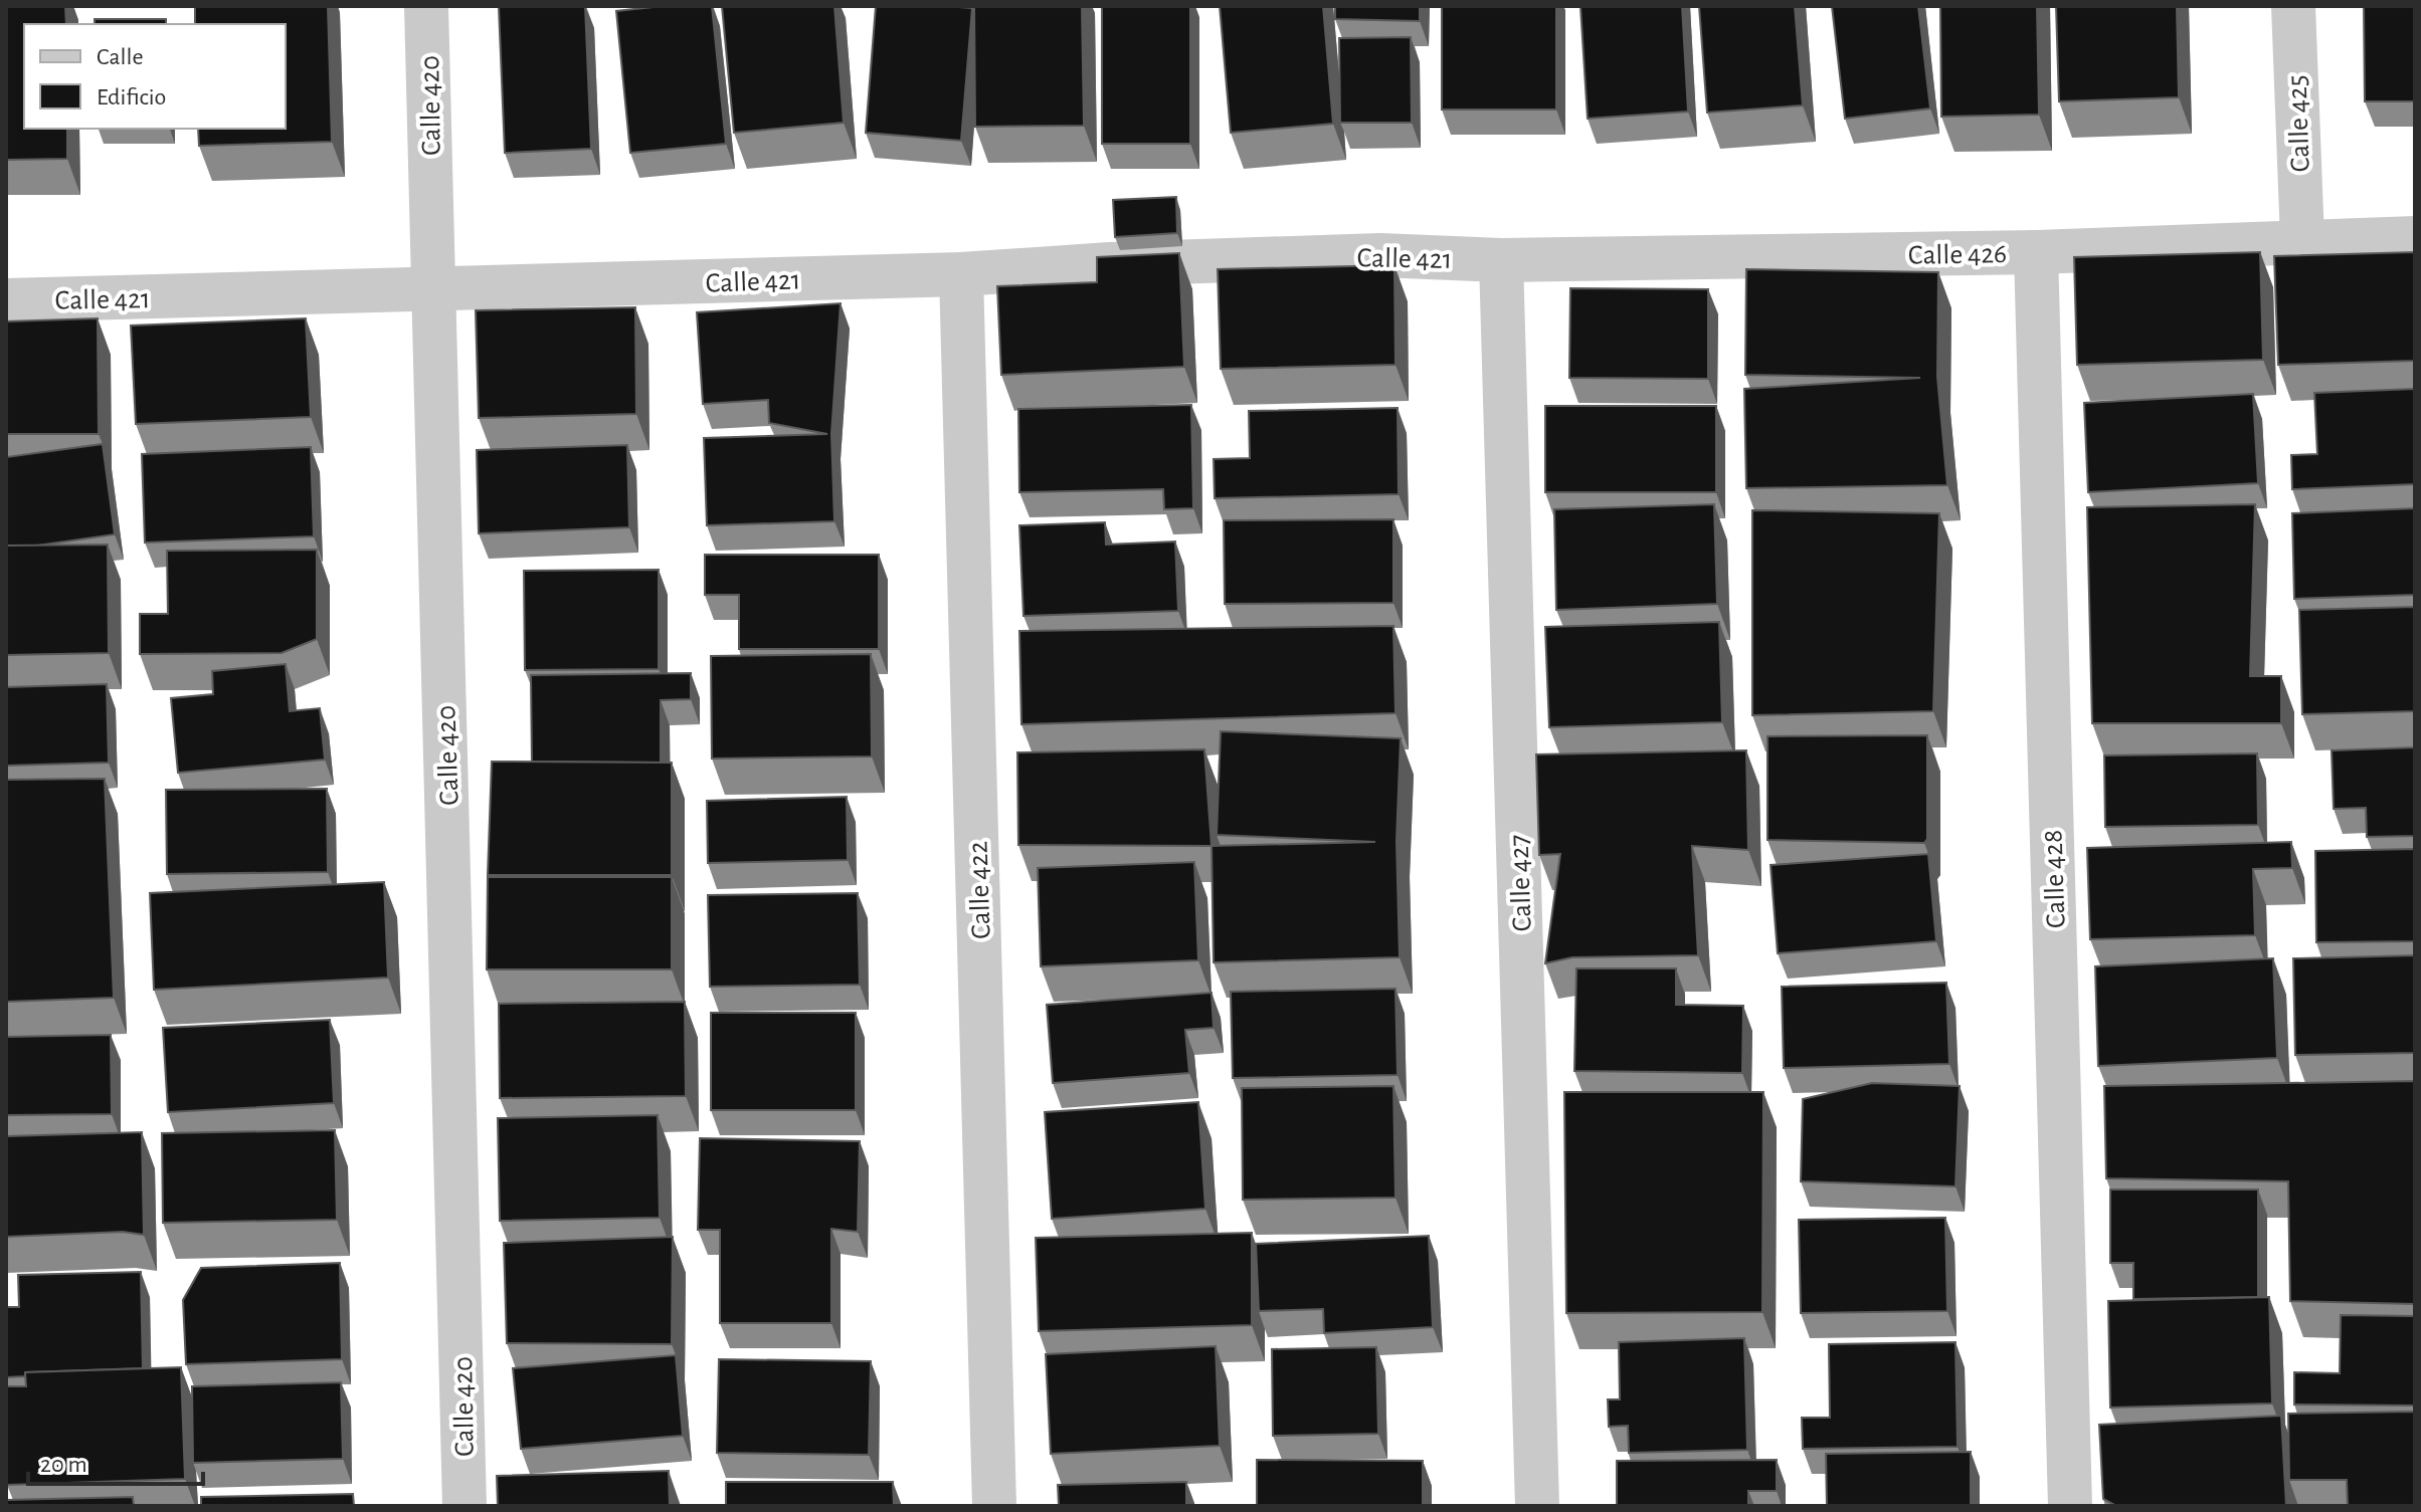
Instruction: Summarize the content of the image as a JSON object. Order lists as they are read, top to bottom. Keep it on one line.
{"streets":{"street":["Calle 420","Calle 425","Calle 426","Calle 421","Calle 428","Calle 427","Calle 422"]},"crossings":[["Calle 420","Calle 421"],["Calle 425","Calle 426"],["Calle 426","Calle 421"],["Calle 426","Calle 428"],["Calle 426","Calle 427"],["Calle 421","Calle 427"],["Calle 421","Calle 422"]],"legend":["Calle","Edificio"],"scale_bar":"20 m"}
